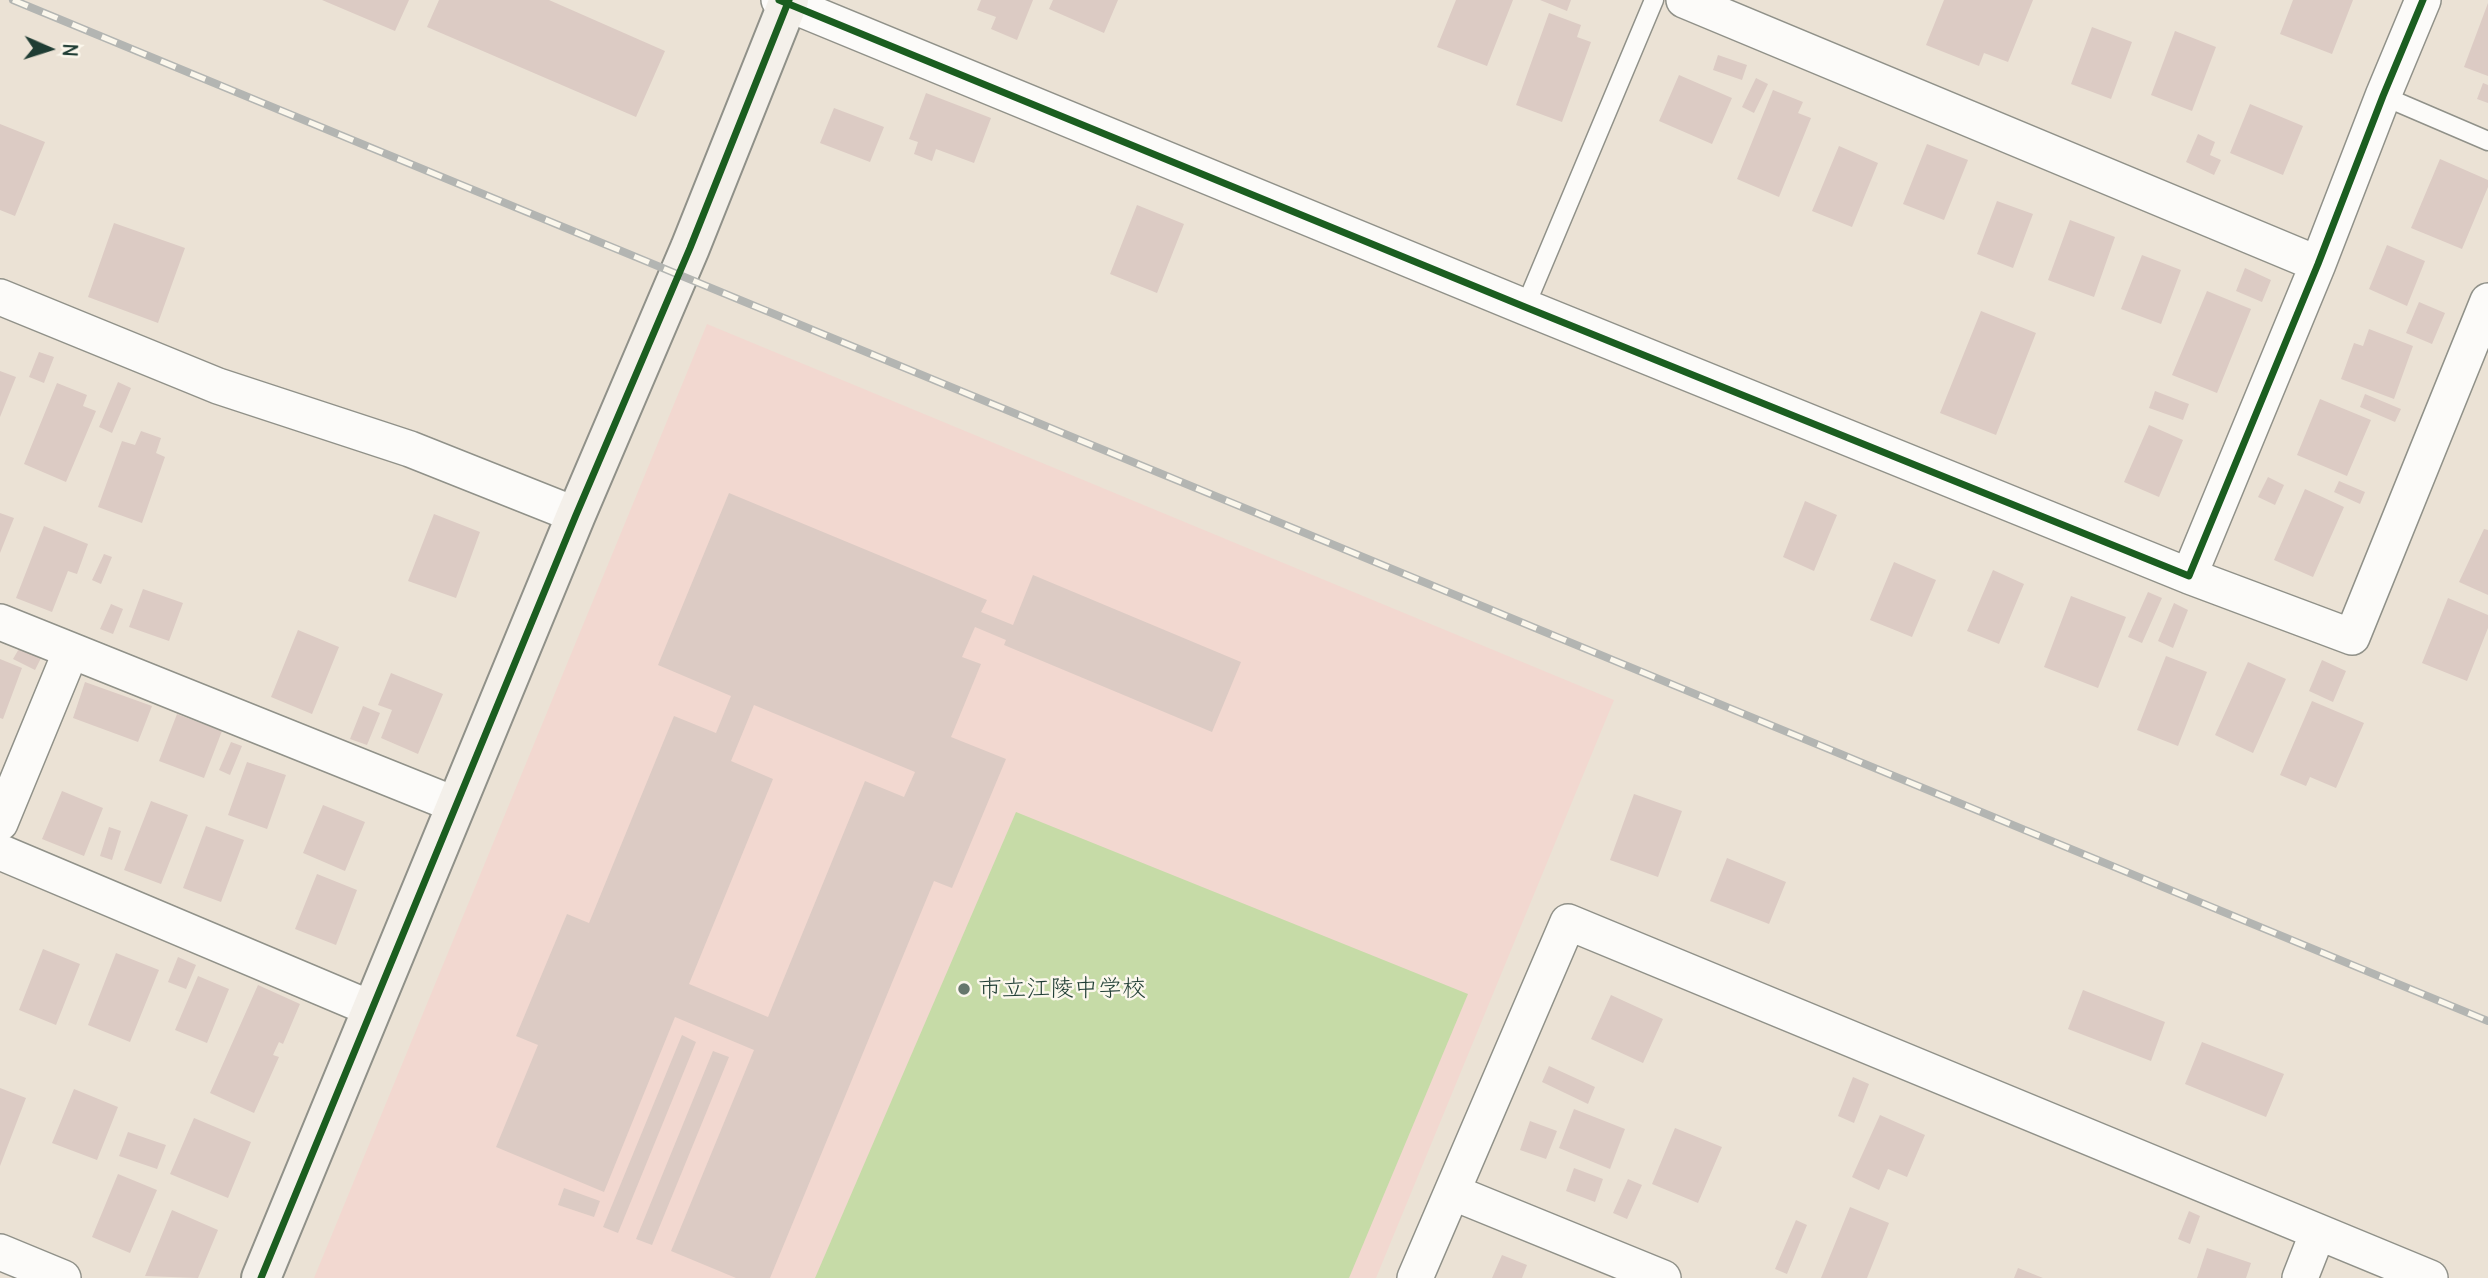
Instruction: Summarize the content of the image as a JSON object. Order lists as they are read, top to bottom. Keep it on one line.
{"places":["市立江陵中学校"],"north":"right"}
